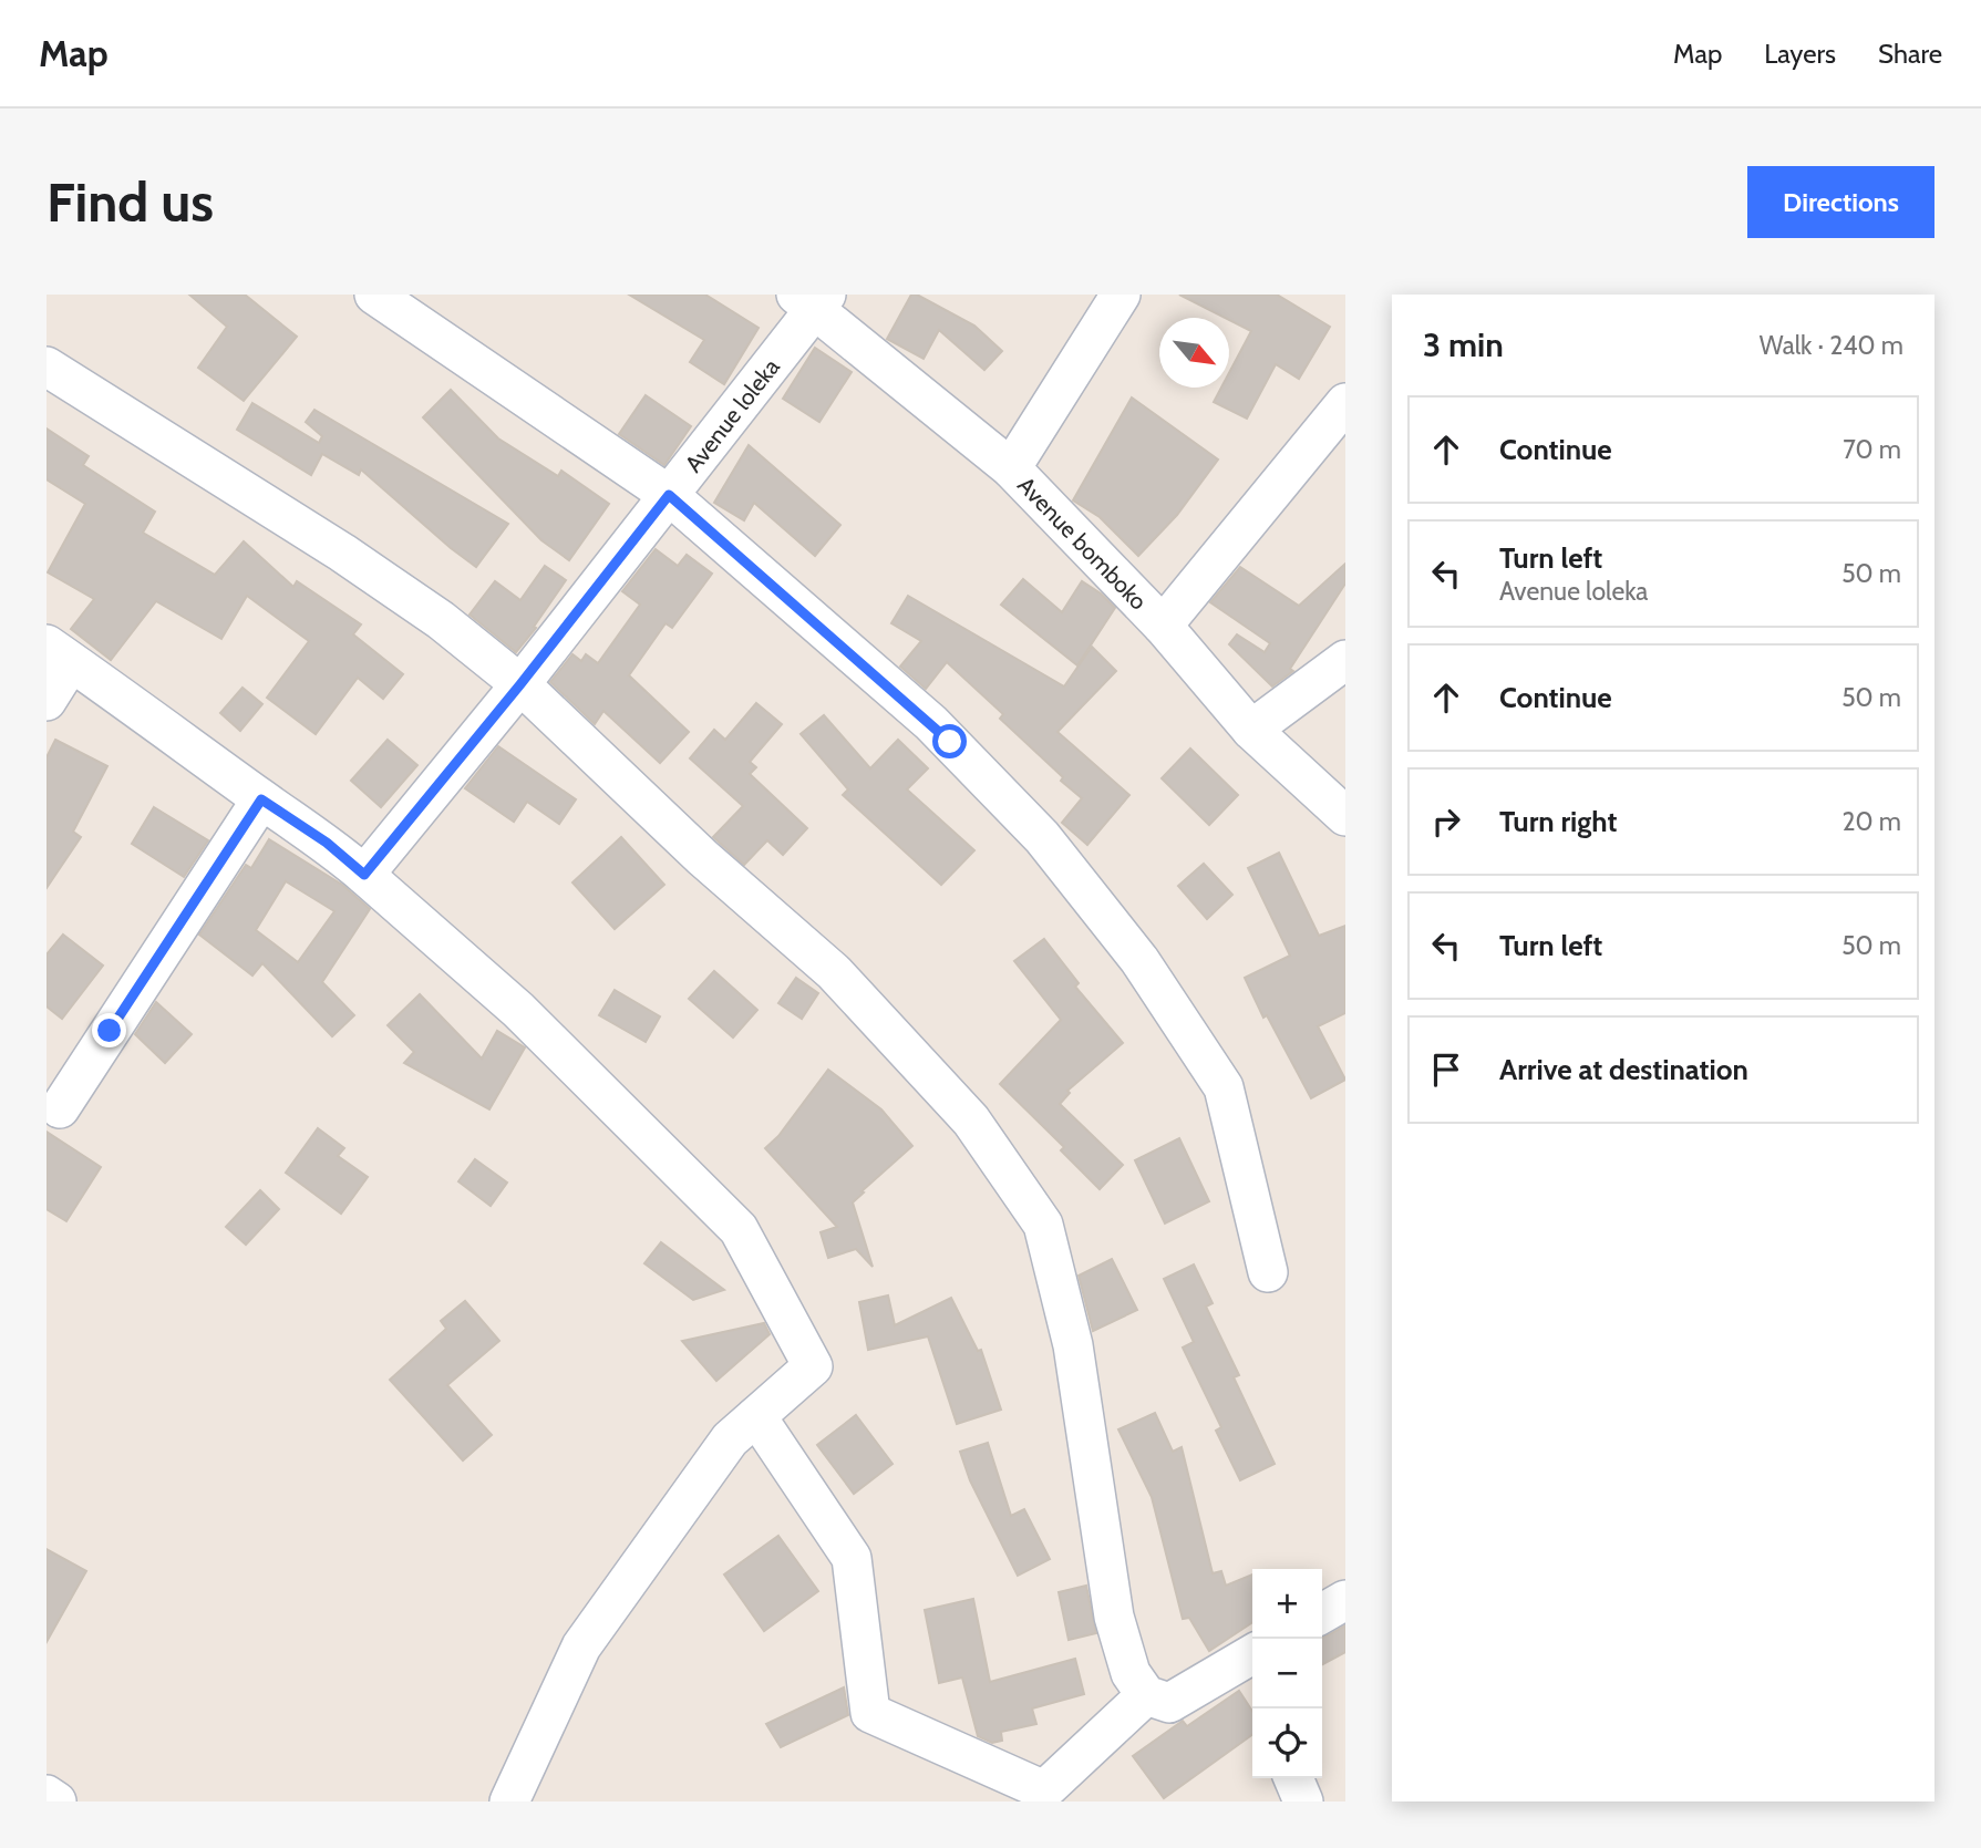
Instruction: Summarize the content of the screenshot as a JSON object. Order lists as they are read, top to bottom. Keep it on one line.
{"streets":{"street":["Avenue loleka","Avenue bomboko"]},"crossings":[["Avenue loleka","Avenue bomboko"]],"north":"bottom right","page":{"header":"Map","nav":["Map","Layers","Share"],"buttons":"Directions","title":"Find us","heading":["3 min","Walk · 240 m"],"list":[["Continue","70 m"],["Turn left","Avenue loleka","50 m"],["Continue","50 m"],["Turn right","20 m"],["Turn left","50 m"],"Arrive at destination"],"map_buttons":["+","−"]}}
